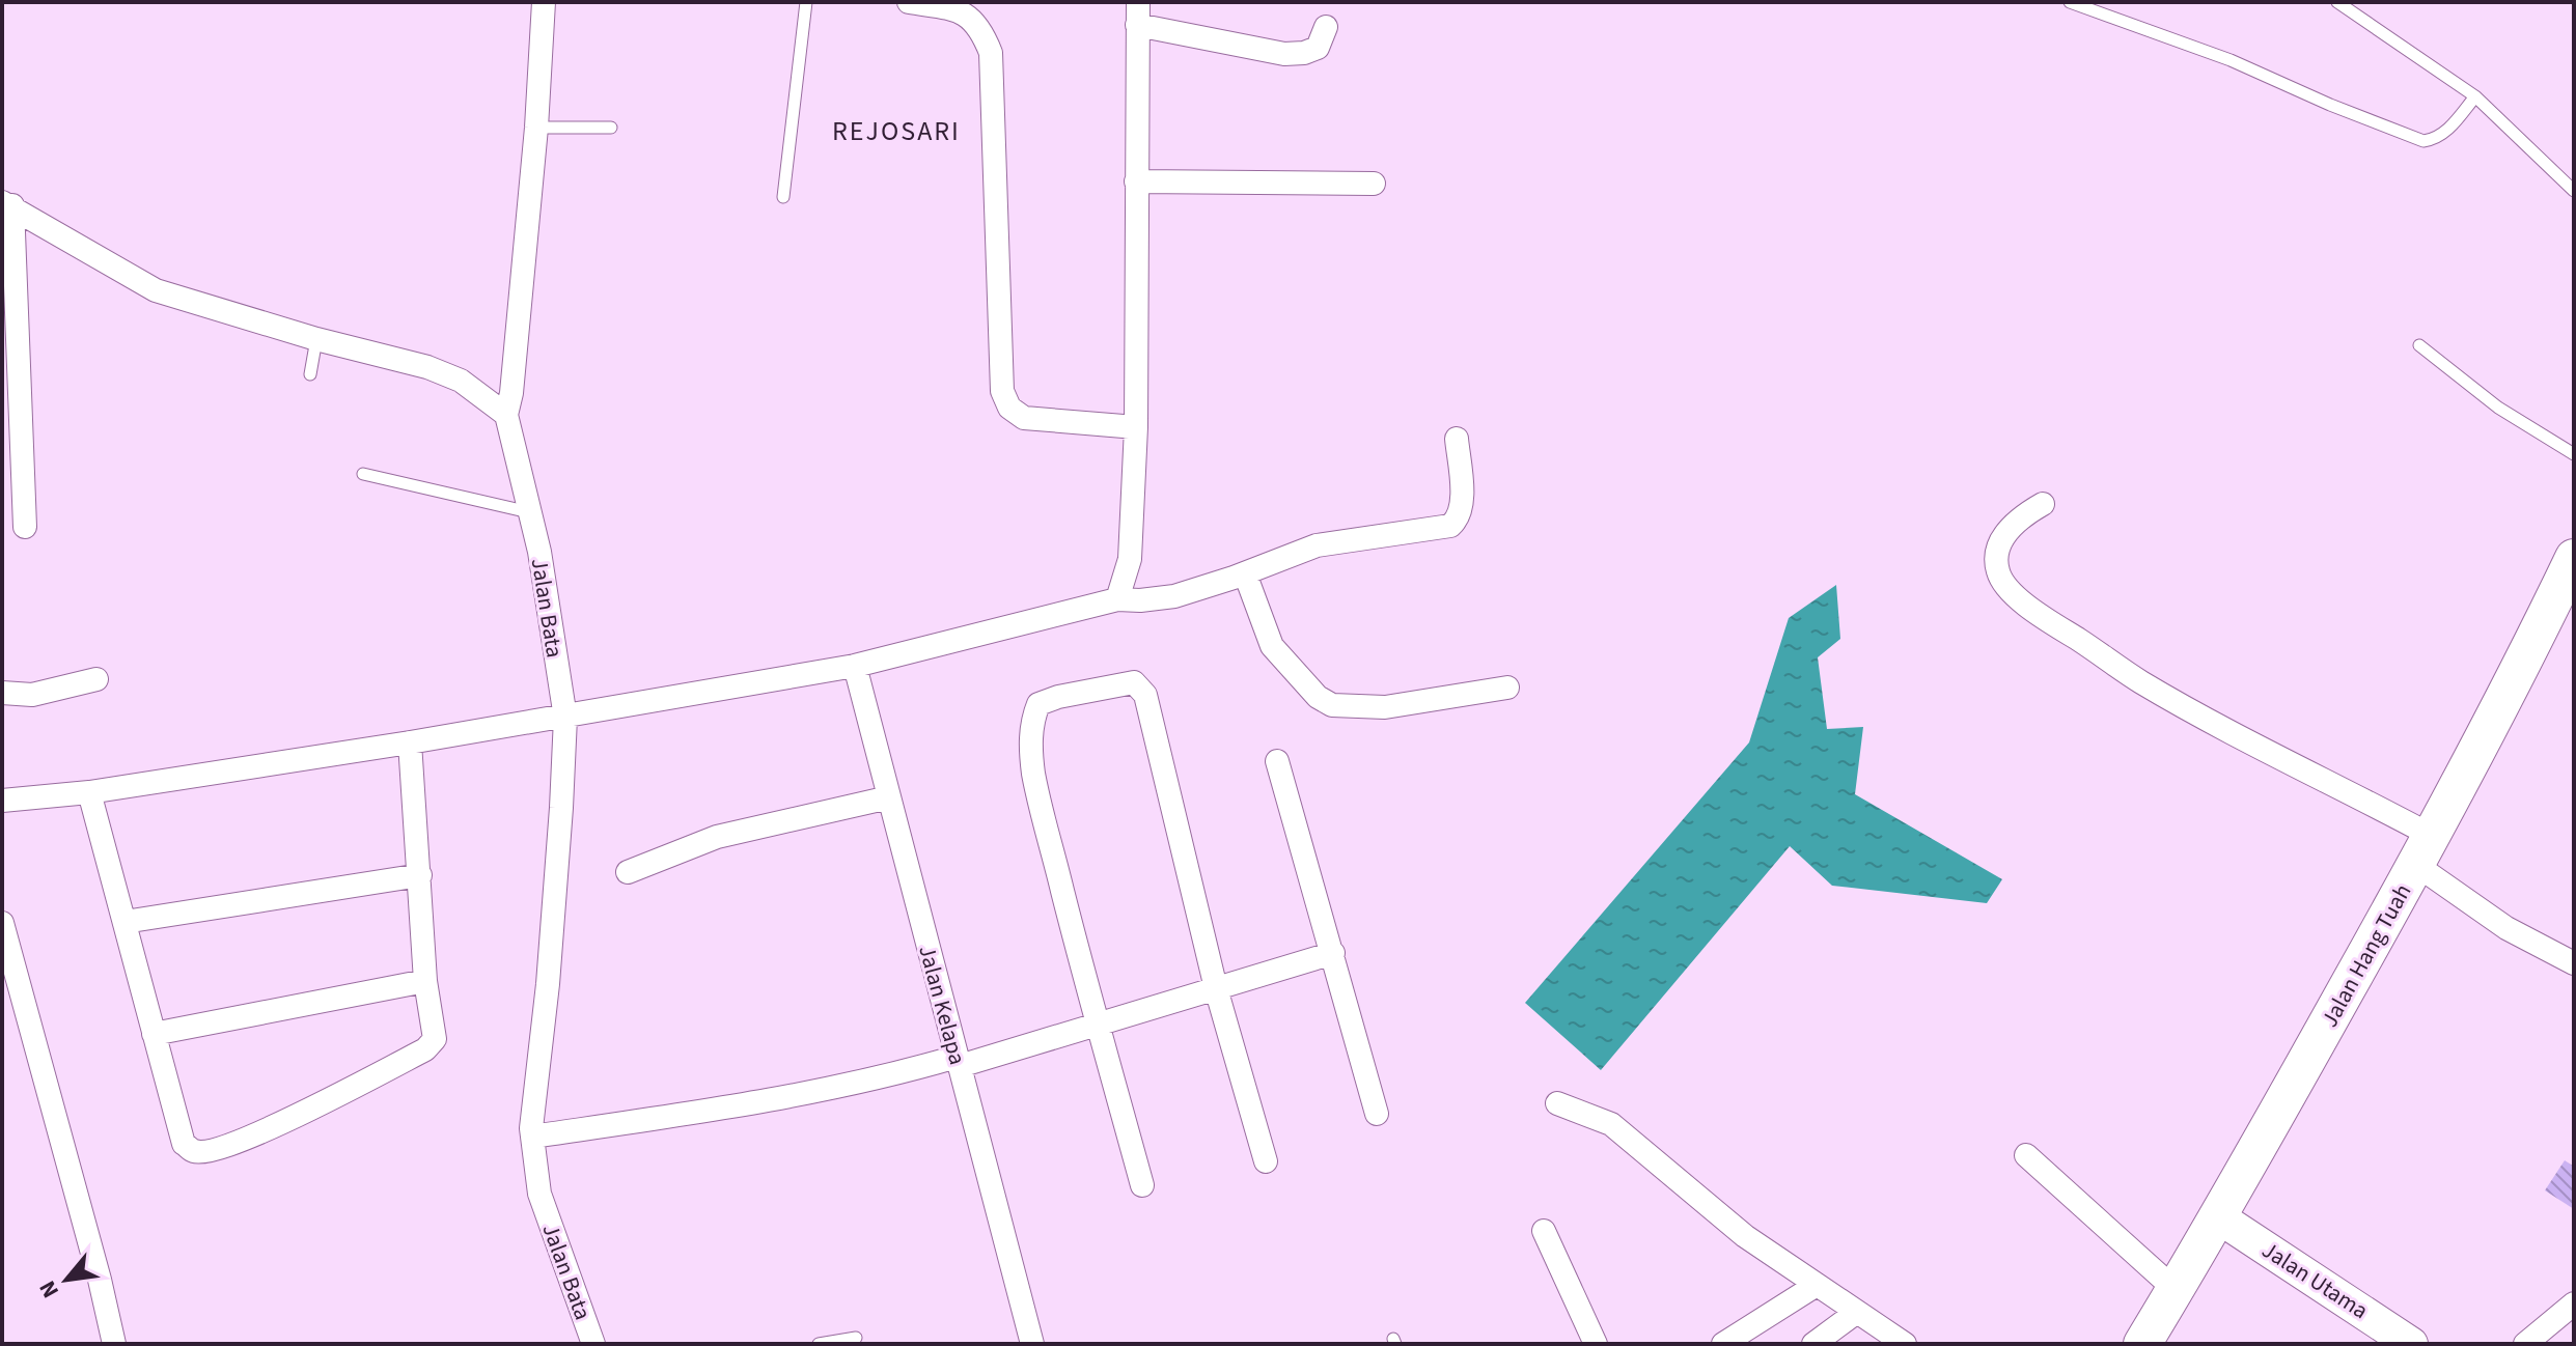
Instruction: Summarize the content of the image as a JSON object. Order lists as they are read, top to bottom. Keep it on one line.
{"streets":{"main road":["Jalan Hang Tuah"],"street":["Jalan Bata","Jalan Kelapa","Jalan Utama"]},"crossings":[["Jalan Hang Tuah","Jalan Utama"]],"districts":["REJOSARI"],"north":"bottom left"}
